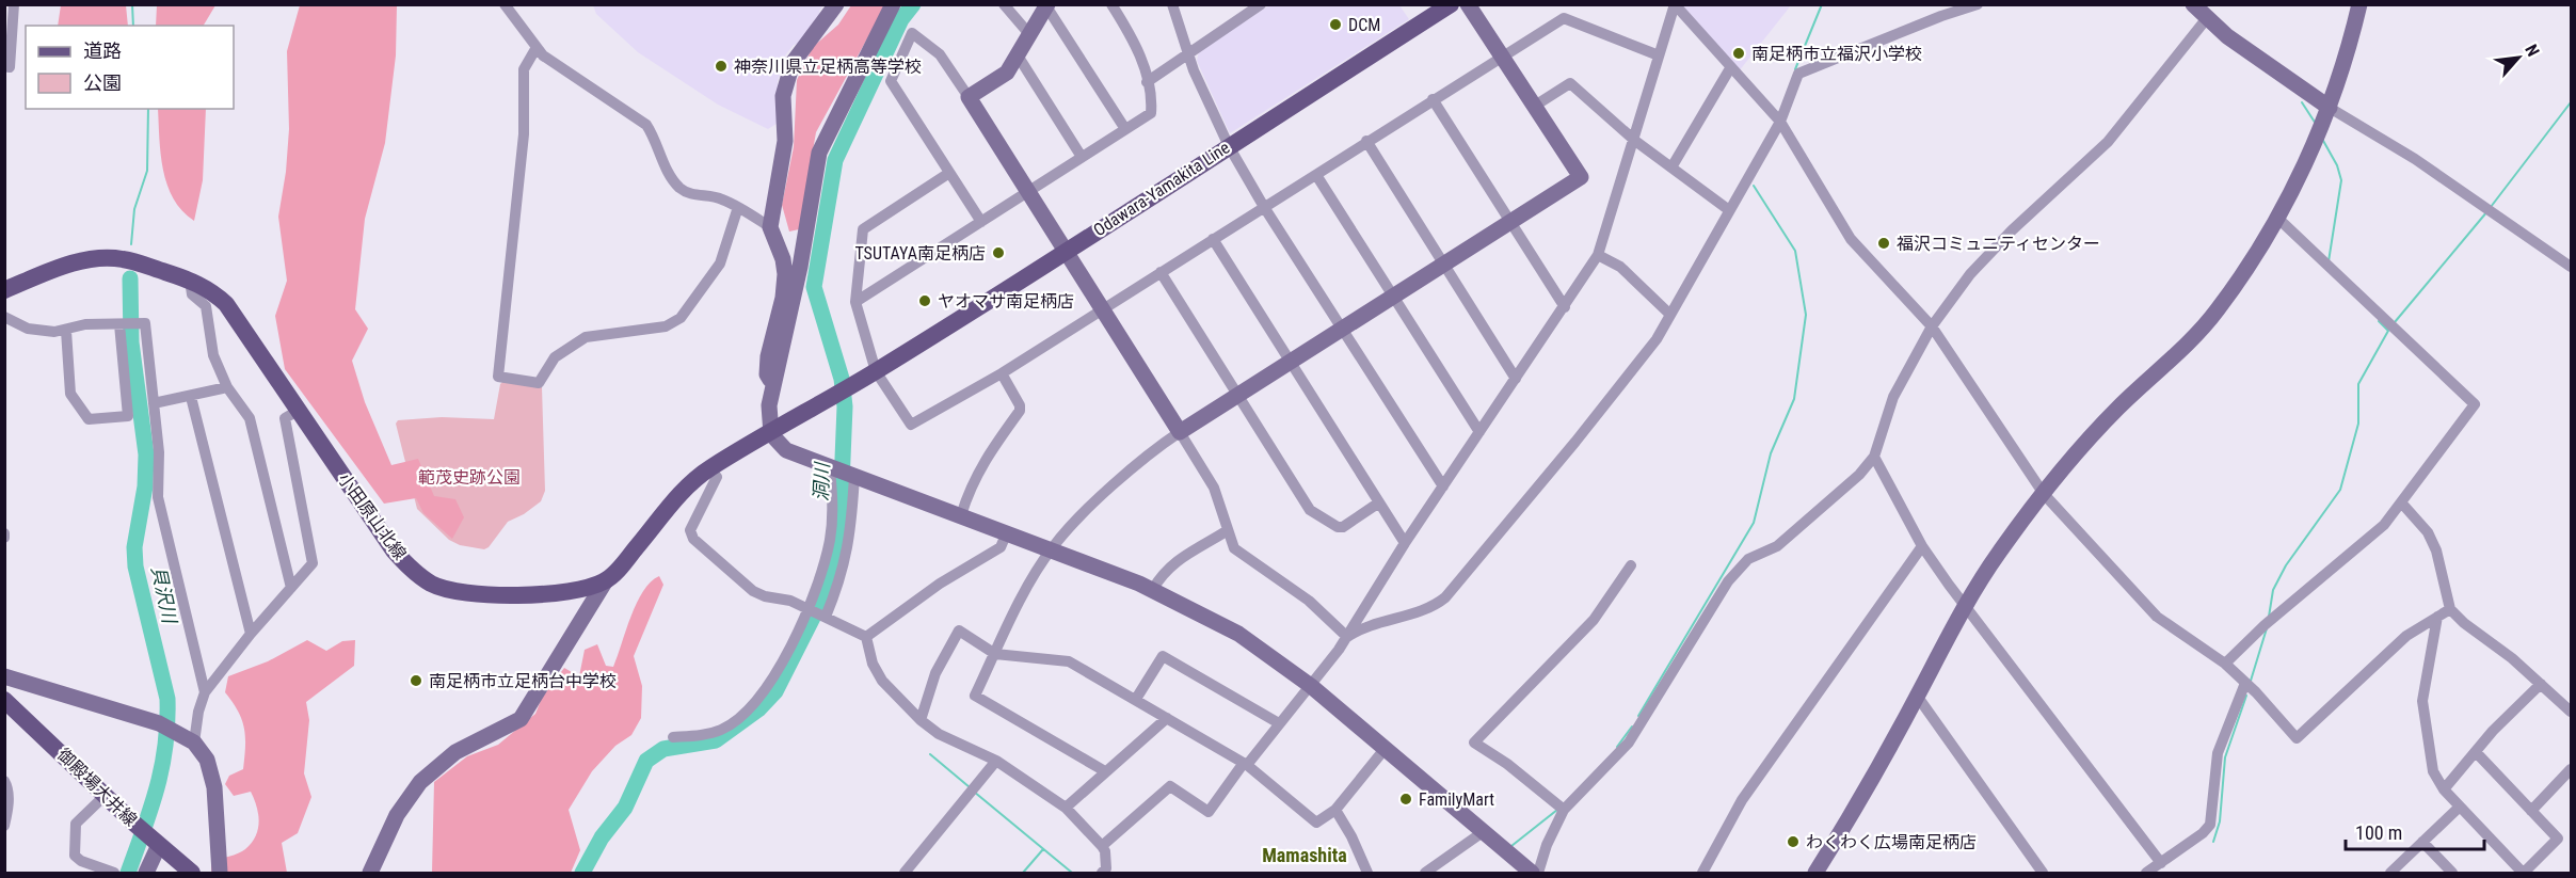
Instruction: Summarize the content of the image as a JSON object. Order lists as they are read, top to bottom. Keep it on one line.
{"streets":{"main road":["Odawara-Yamakita Line","小田原山北線","御殿場大井線"]},"crossings":[["Odawara-Yamakita Line","小田原山北線"]],"districts":["Mamashita"],"water":["洞川","貝沢川"],"parks":["範茂史跡公園"],"places":["DCM","南足柄市立福沢小学校","神奈川県立足柄高等学校","福沢コミュニティセンター","TSUTAYA南足柄店","ヤオマサ南足柄店","南足柄市立足柄台中学校","FamilyMart","わくわく広場南足柄店"],"legend":["道路","公園"],"scale_bar":"100 m","north":"top right"}
